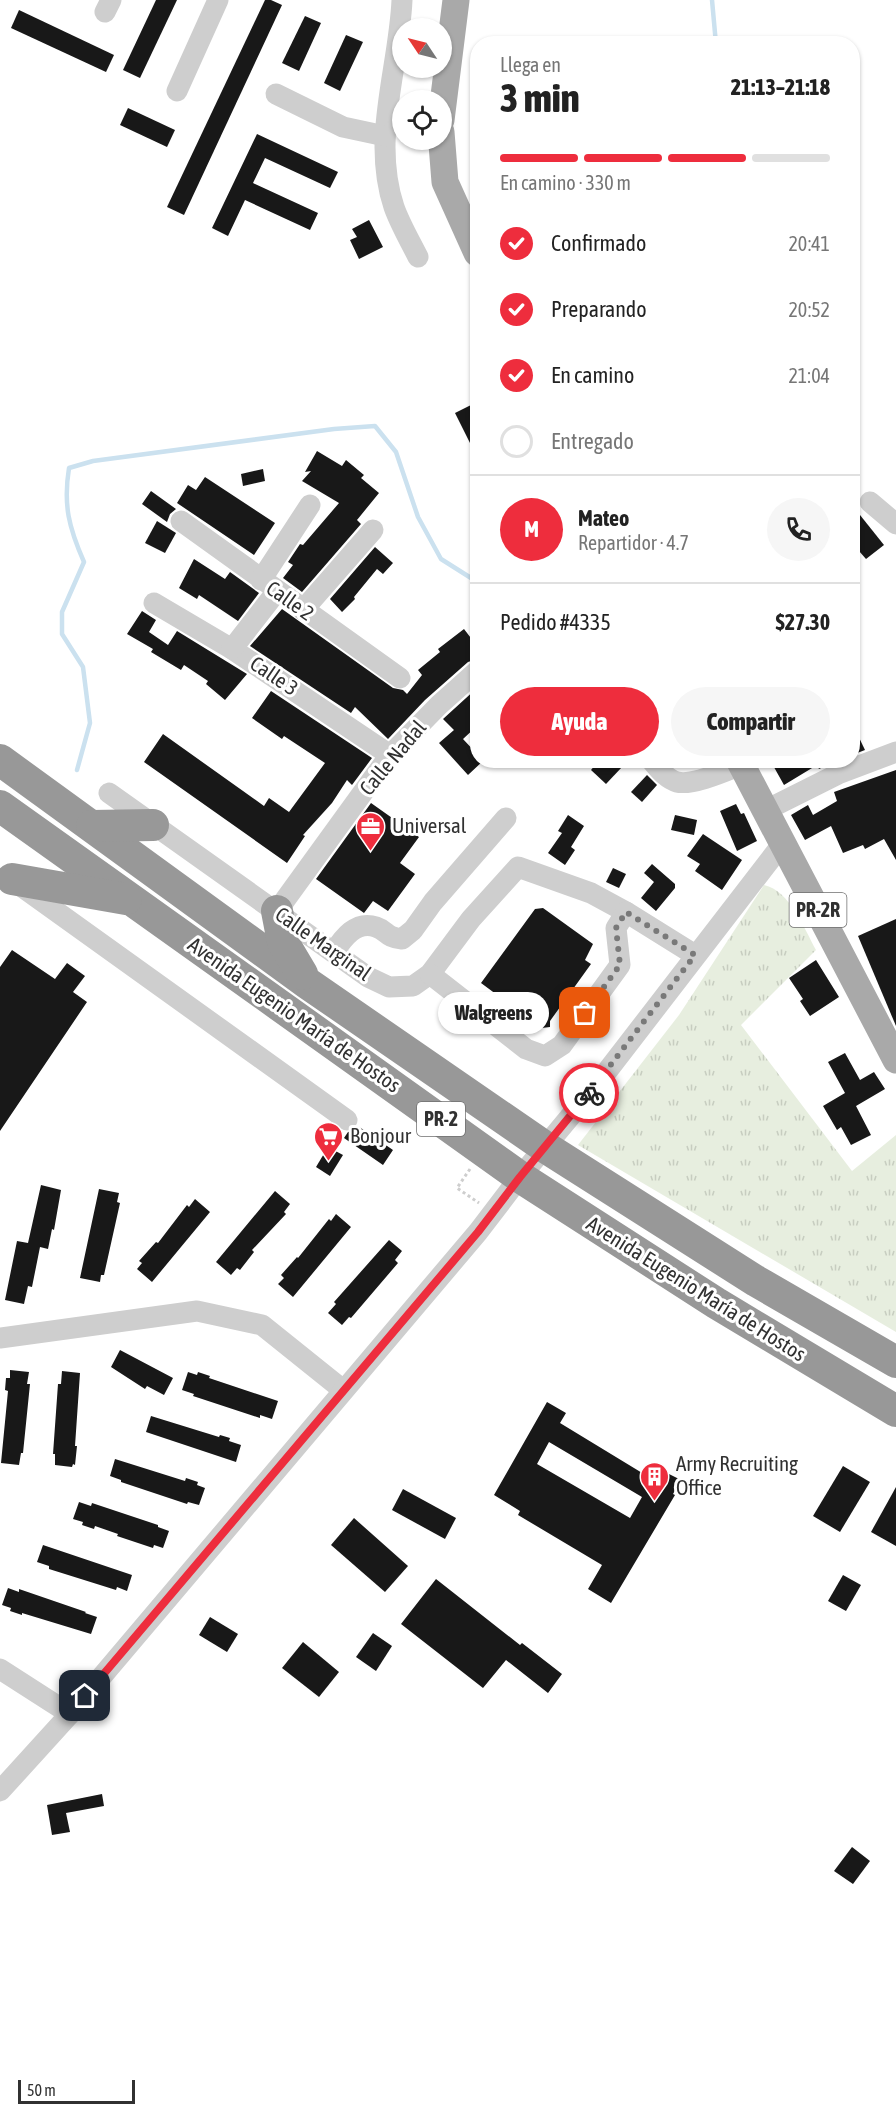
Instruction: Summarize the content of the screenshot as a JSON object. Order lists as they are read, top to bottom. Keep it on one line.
{"streets":{"highway":["Avenida Eugenio María de Hostos","PR-2"],"main road":["PR-2R"],"street":["Calle 2","Calle 3","Calle Nadal","Calle Marginal"]},"crossings":[["Calle 3","Calle Nadal"],["Calle Nadal","Calle Marginal"]],"places":{"office":["Universal"],"other":["Walgreens"],"supermarket":["Bonjour"],"building":["Army Recruiting Office"]},"scale_bar":"50 m","north":"top left","page":{"heading":["3 min","Llega en","21:13–21:18"],"panel":["Mateo","Repartidor · 4.7","Pedido #4335","$27.30"],"bar":"En camino · 330 m","list":[["Confirmado","20:41"],["Preparando","20:52"],["En camino","21:04"],"Entregado"],"round":"M","buttons":["Ayuda","Compartir"],"bubble":"Walgreens","scale":"50 m"}}
